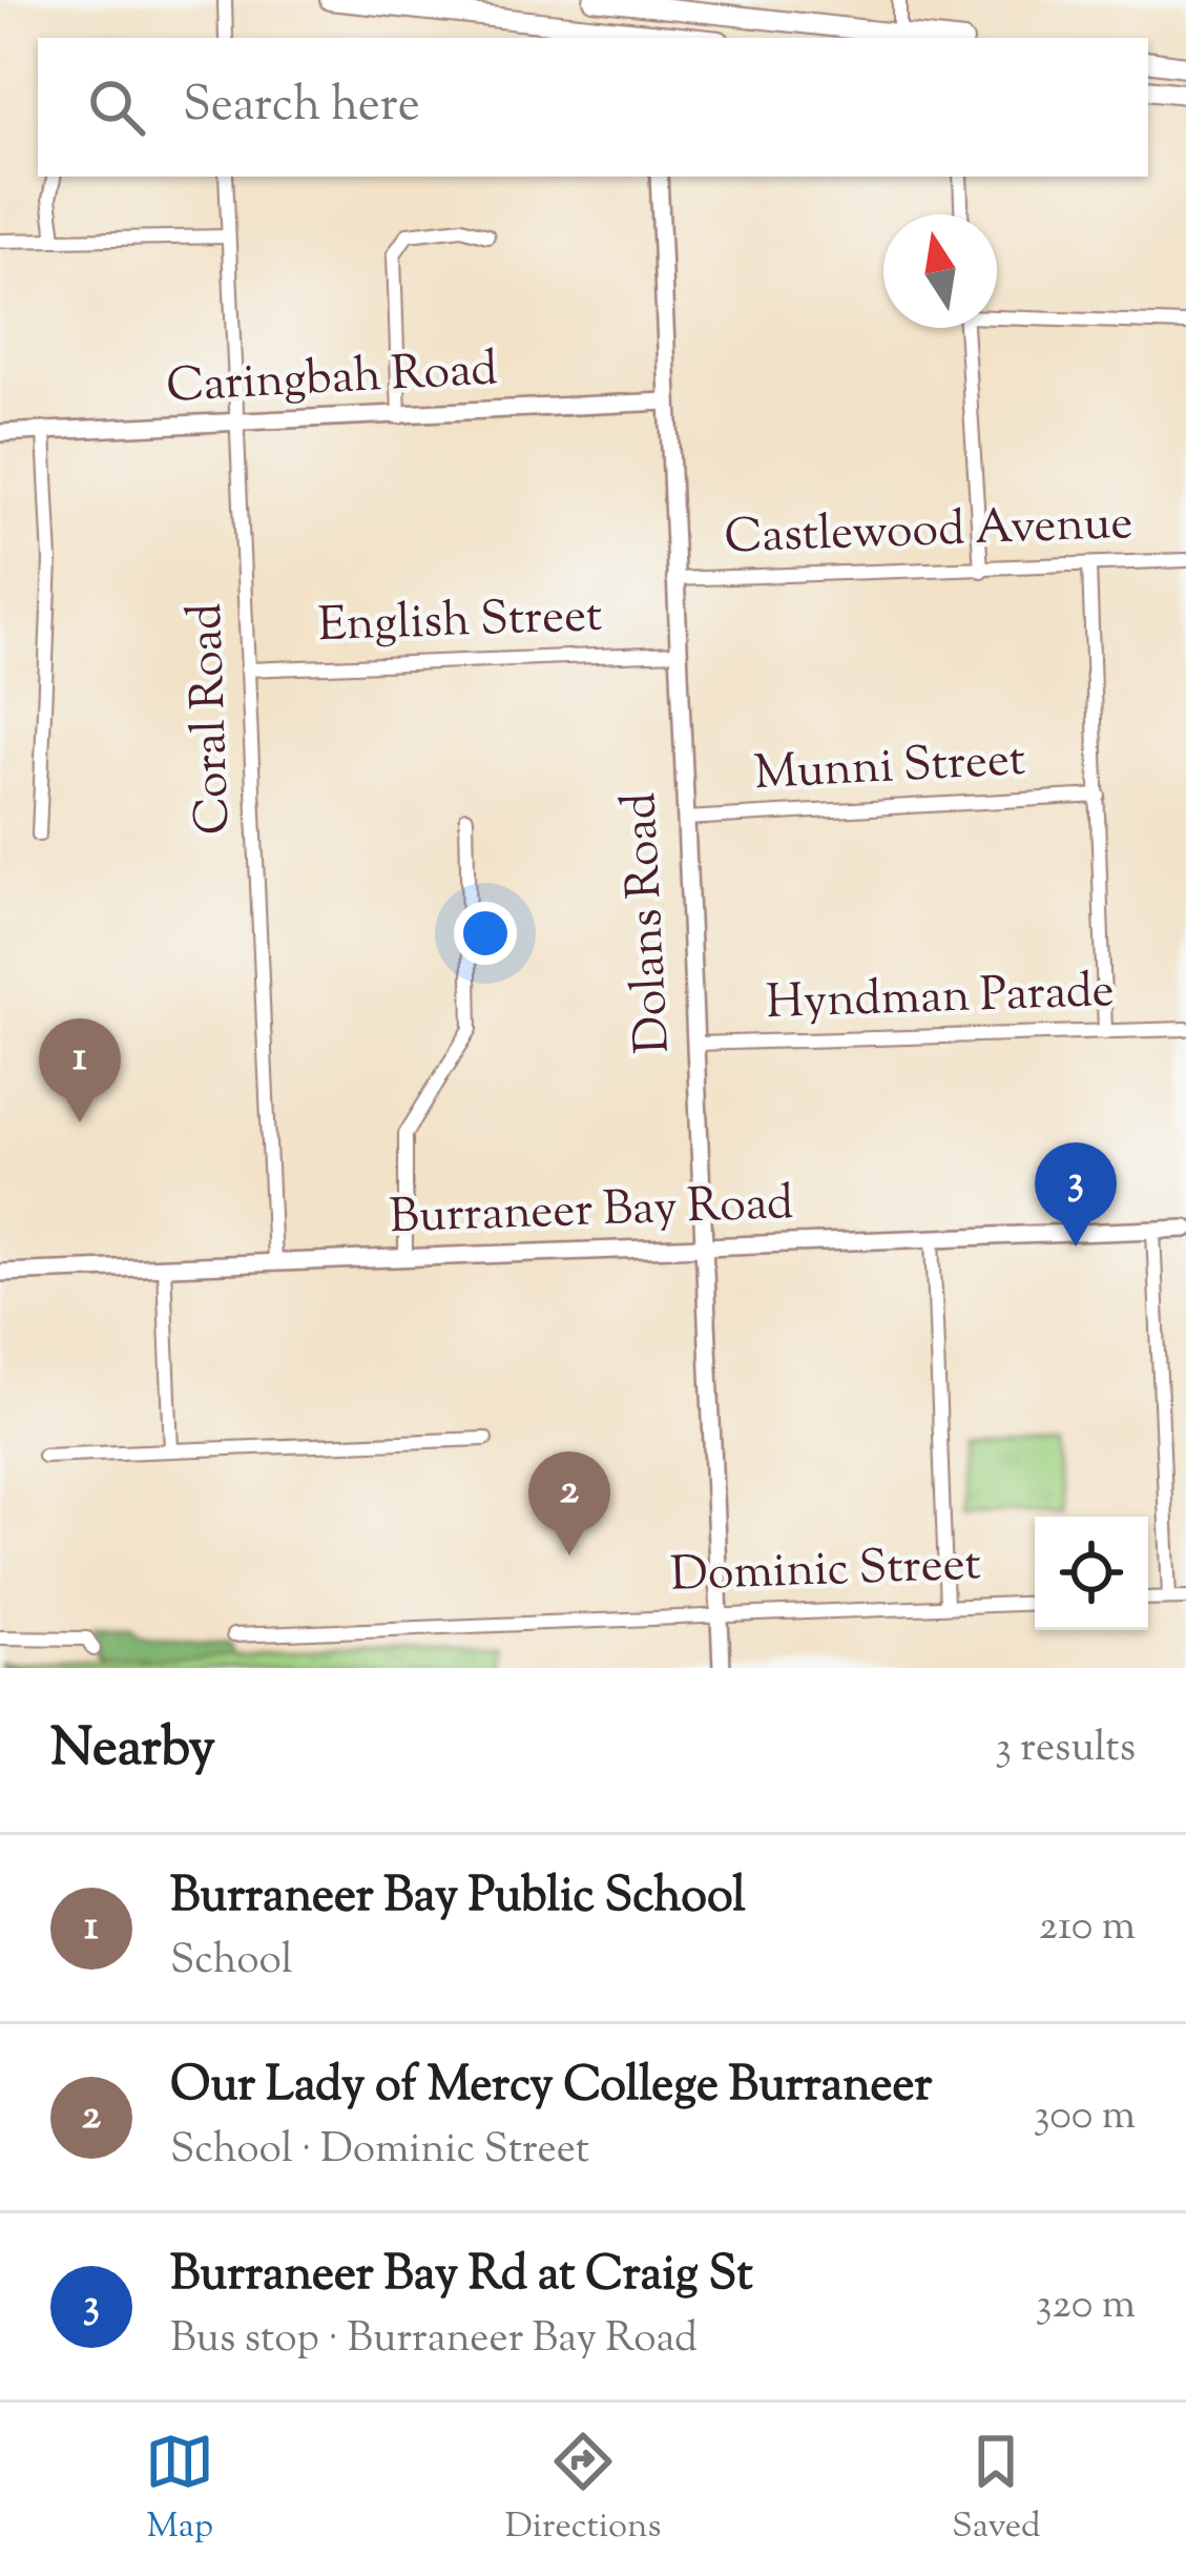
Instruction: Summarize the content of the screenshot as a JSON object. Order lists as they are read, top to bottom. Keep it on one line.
{"streets":{"street":["Caringbah Road","Castlewood Avenue","English Street","Coral Road","Munni Street","Dolans Road","Hyndman Parade","Burraneer Bay Road","Dominic Street"]},"crossings":[["Caringbah Road","Coral Road"],["Caringbah Road","Dolans Road"],["Castlewood Avenue","Dolans Road"],["English Street","Coral Road"],["English Street","Dolans Road"],["Coral Road","Burraneer Bay Road"],["Munni Street","Dolans Road"],["Dolans Road","Hyndman Parade"],["Dolans Road","Burraneer Bay Road"],["Dolans Road","Dominic Street"]],"north":"top","page":{"search":"Search here","pins":["1","3","2"],"heading":["Nearby","3 results"],"list":[{"mark":"1","name":"Burraneer Bay Public School","note":"School","value":"210 m"},{"mark":"2","name":"Our Lady of Mercy College Burraneer","note":"School · Dominic Street","value":"300 m"},{"mark":"3","name":"Burraneer Bay Rd at Craig St","note":"Bus stop · Burraneer Bay Road","value":"320 m"}],"nav":["Map","Directions","Saved"]}}
